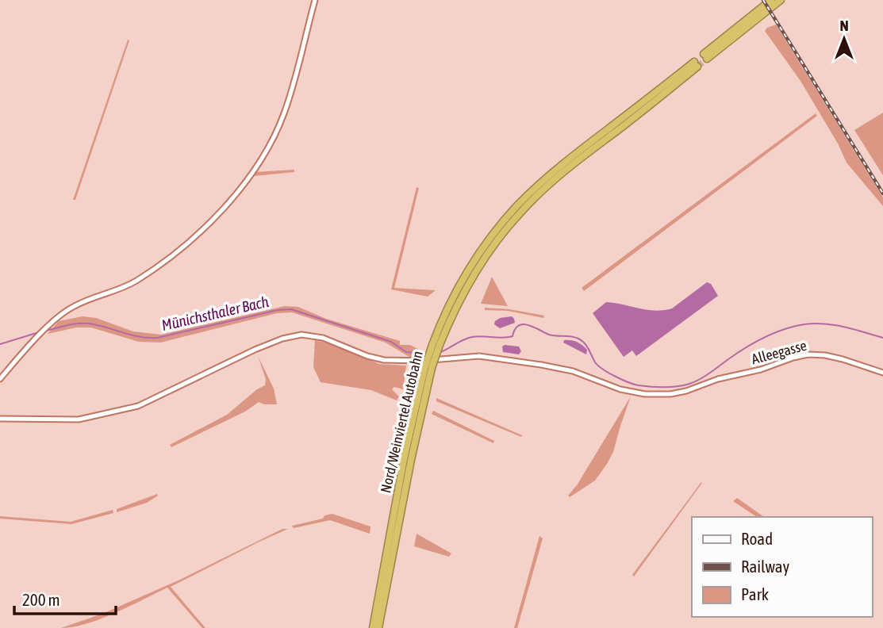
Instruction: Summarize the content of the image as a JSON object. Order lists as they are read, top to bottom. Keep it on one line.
{"streets":{"highway":["Nord/Weinviertel Autobahn"],"street":["Alleegasse"]},"water":["Münichsthaler Bach"],"legend":["Road","Railway","Park"],"scale_bar":"200 m","north":"top"}
